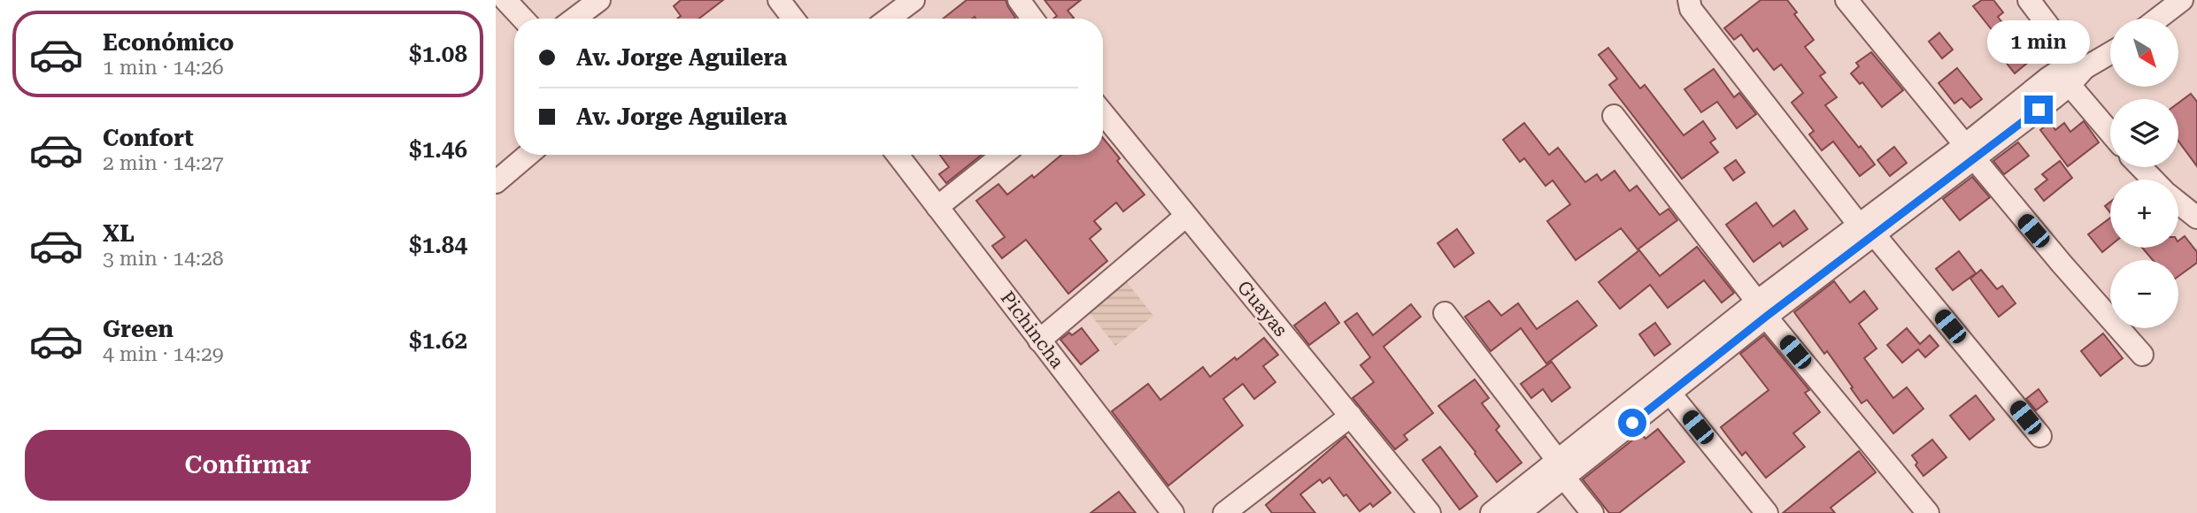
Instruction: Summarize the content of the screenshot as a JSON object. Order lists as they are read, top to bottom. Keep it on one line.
{"streets":{"street":["Guayas","Pichincha"]},"north":"bottom right","page":{"list":[{"name":"Económico","note":"1 min · 14:26","value":"$1.08"},{"name":"Confort","note":"2 min · 14:27","value":"$1.46"},{"name":"XL","note":"3 min · 14:28","value":"$1.84"},{"name":"Green","note":"4 min · 14:29","value":"$1.62"}],"map_buttons":["+","−"],"banner":["Av. Jorge Aguilera","Av. Jorge Aguilera"],"bubble":"1 min","buttons":"Confirmar"}}
